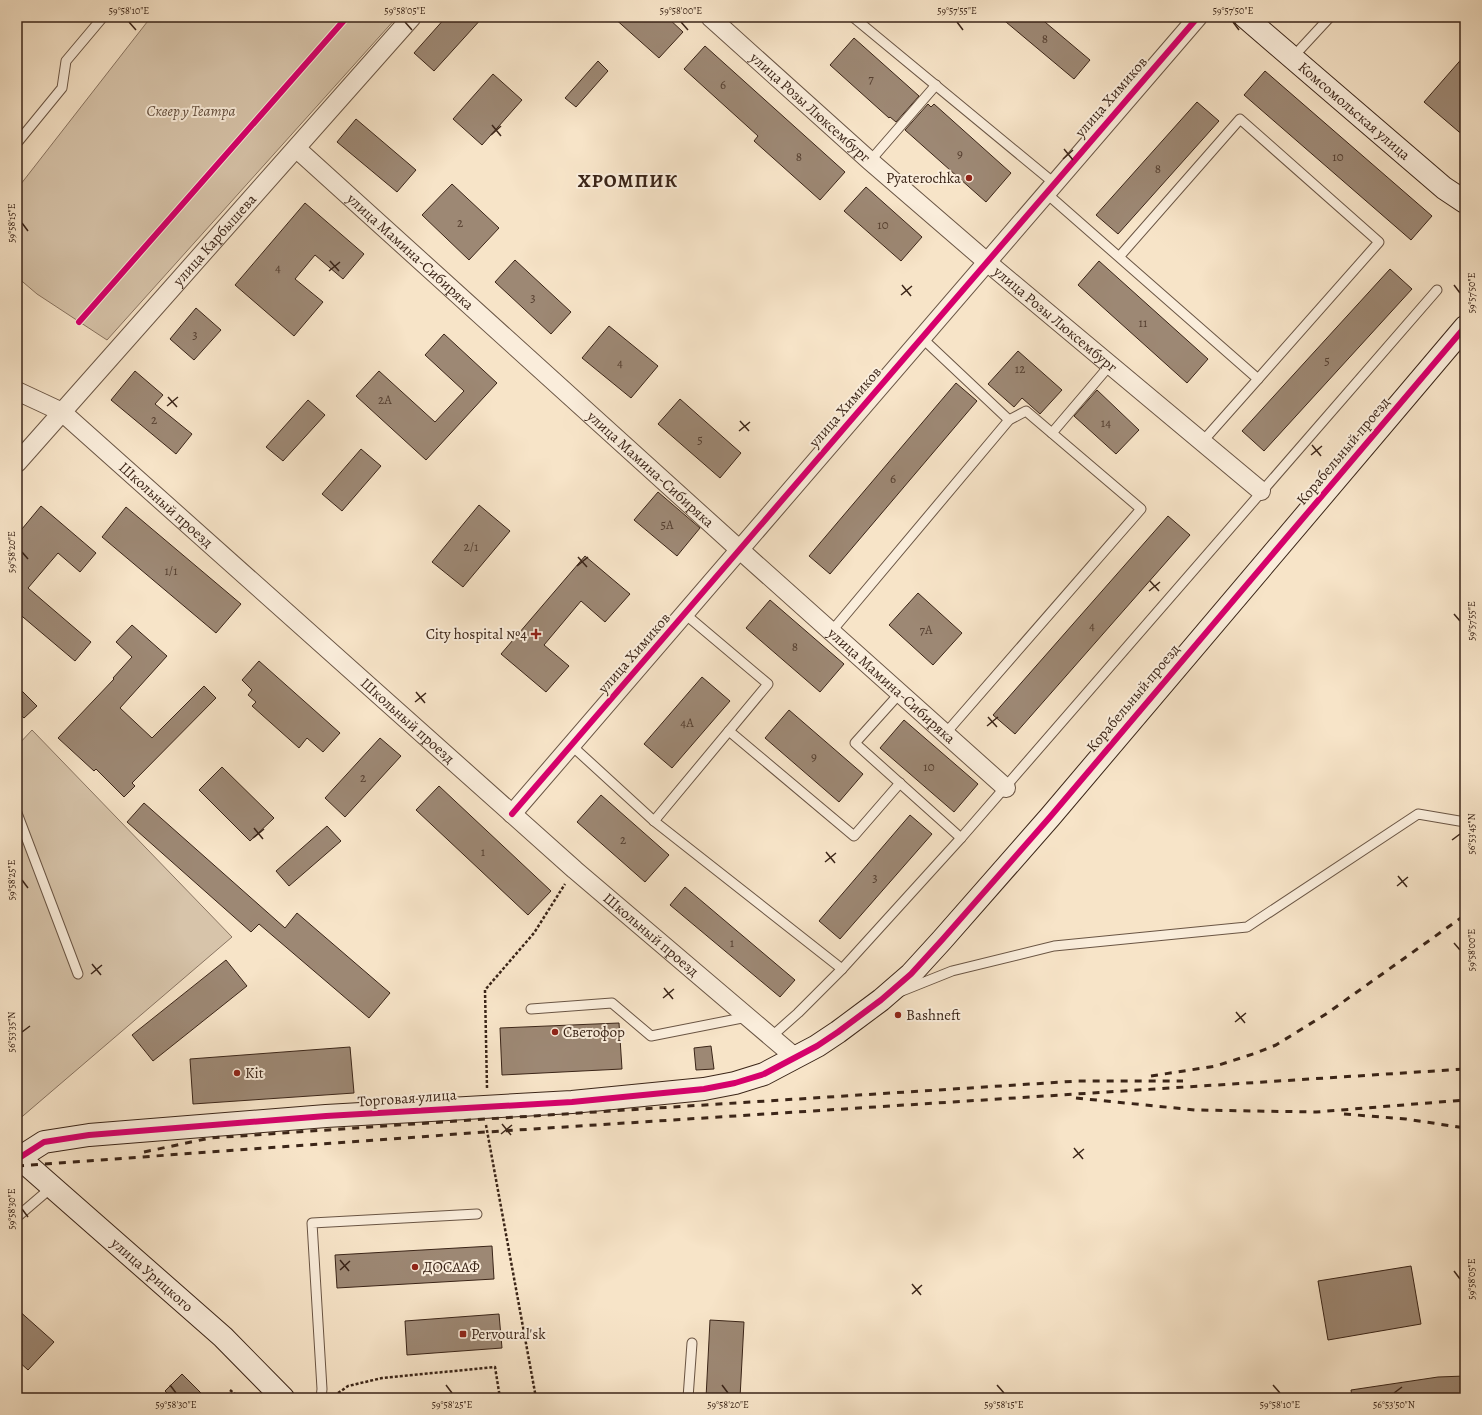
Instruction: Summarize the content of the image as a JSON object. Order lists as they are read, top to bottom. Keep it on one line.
{"streets":{"street":["улица Химиков","улица Розы Люксембург","Комсомольская улица","улица Карбышева","улица Мамина-Сибиряка","Корабельный проезд","Школьный проезд","Торговая улица","улица Урицкого"]},"crossings":[["улица Химиков","улица Розы Люксембург"],["улица Химиков","улица Мамина-Сибиряка"],["улица Химиков","Школьный проезд"],["улица Карбышева","улица Мамина-Сибиряка"],["улица Карбышева","Школьный проезд"],["Корабельный проезд","Школьный проезд"],["Корабельный проезд","Торговая улица"],["Школьный проезд","Торговая улица"],["Торговая улица","улица Урицкого"]],"districts":["ХРОМПИК"],"parks":["Сквер у Театра"],"places":{"other":["Pyaterochka","Bashneft","Светофор","Kit","ДОСААФ"],"health":["City hospital №4"],"transit":["Pervoural'sk"]},"house_numbers":["8","7","6","9","8","10","8","2","10","4","3","11","3","5","4","12","2А","2","14","5","6","5А","2/1","1/1","4","7А","8","4А","9","10","2","2","1","3","1"],"coordinates":["59°58'10\"E","59°58'05\"E","59°58'00\"E","59°57'55\"E","59°57'50\"E","59°58'15\"E","59°58'20\"E","56°53'45\"N","59°58'25\"E","56°53'35\"N","59°58'30\"E","56°53'50\"N"]}
